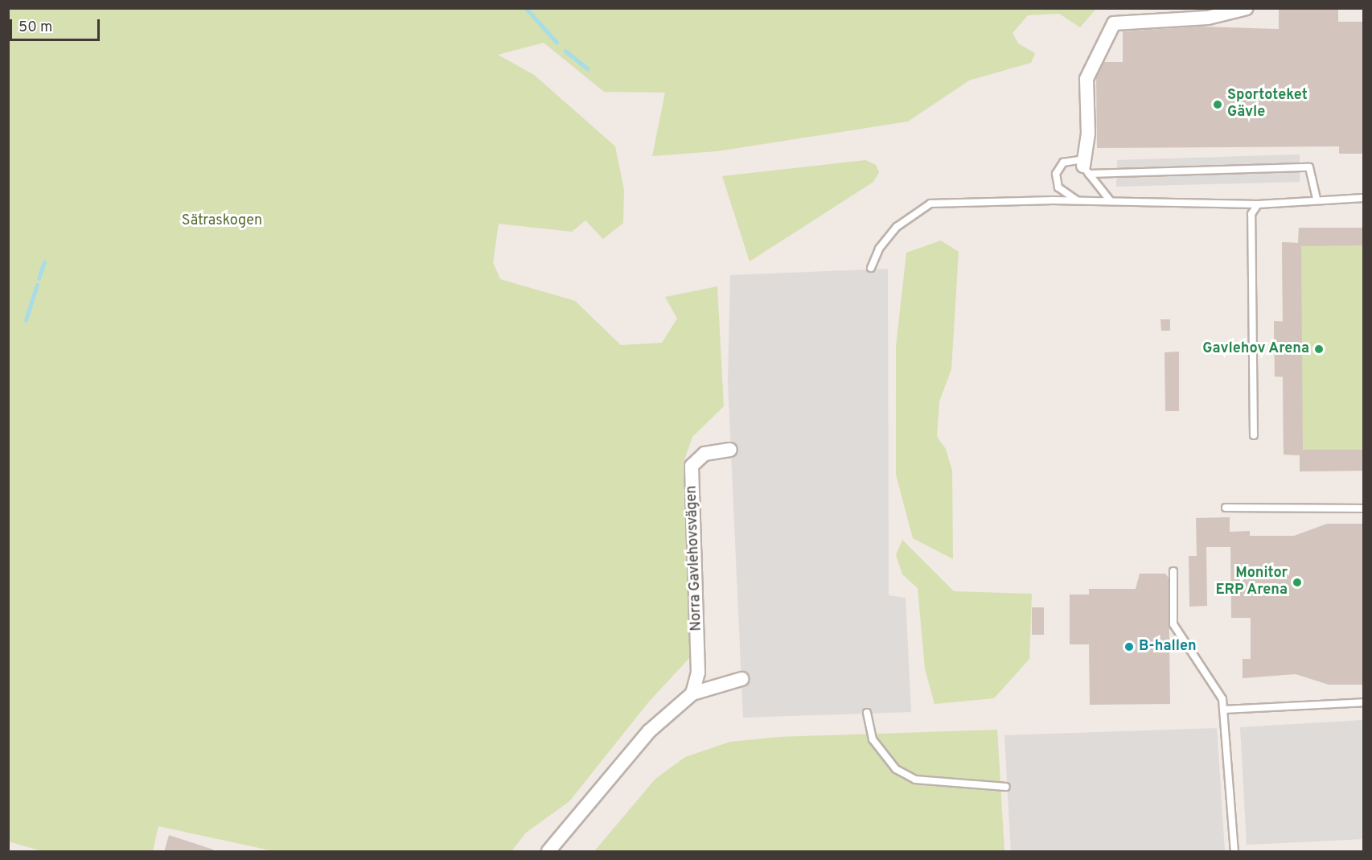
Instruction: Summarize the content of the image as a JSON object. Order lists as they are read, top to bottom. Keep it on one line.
{"streets":{"street":["Norra Gavlehovsvägen"]},"parks":["Sätraskogen"],"places":["Sportoteket Gävle","Gavlehov Arena","Monitor ERP Arena","B-hallen"],"scale_bar":"50 m"}
